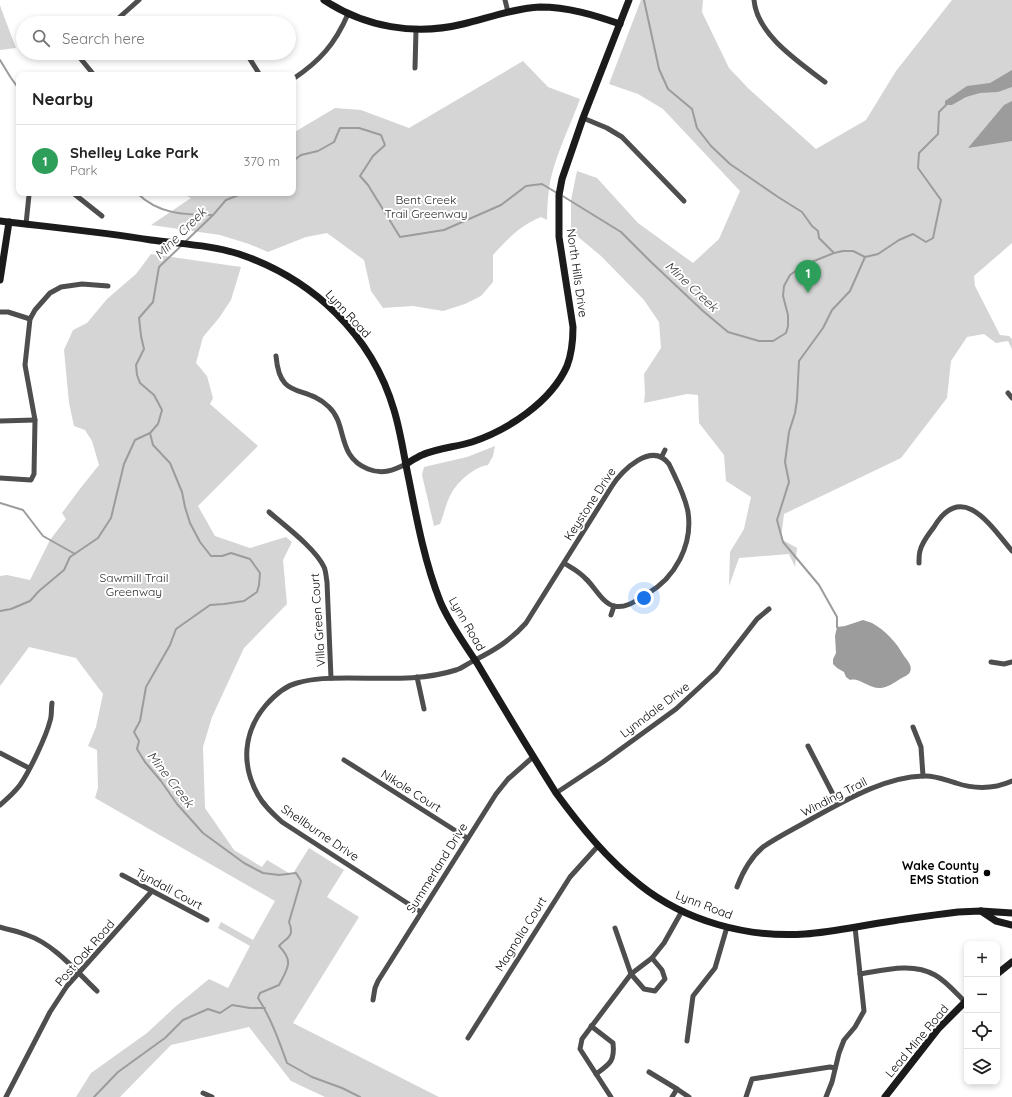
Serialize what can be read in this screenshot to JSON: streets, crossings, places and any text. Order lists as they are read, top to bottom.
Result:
{
  "streets": {
    "main road": ["North Hills Drive", "Lynn Road", "Lead Mine Road"],
    "street": [
      "Keystone Drive",
      "Villa Green Court",
      "Lynndale Drive",
      "Nikole Court",
      "Winding Trail",
      "Shellburne Drive",
      "Summerland Drive",
      "Tyndall Court",
      "Magnolia Court",
      "Post Oak Road"
    ]
  },
  "crossings": [
    ["North Hills Drive", "Lynn Road"],
    ["Lynn Road", "Keystone Drive"],
    ["Lynn Road", "Lynndale Drive"],
    ["Lynn Road", "Shellburne Drive"],
    ["Lynn Road", "Summerland Drive"],
    ["Lynn Road", "Magnolia Court"],
    ["Keystone Drive", "Shellburne Drive"],
    ["Villa Green Court", "Shellburne Drive"],
    ["Nikole Court", "Summerland Drive"],
    ["Shellburne Drive", "Summerland Drive"],
    ["Tyndall Court", "Post Oak Road"]
  ],
  "water": ["Mine Creek"],
  "parks": ["Bent Creek Trail Greenway", "Sawmill Trail Greenway"],
  "places": ["Wake County EMS Station"],
  "page": {
    "search": "Search here",
    "heading": "Nearby",
    "list": [
      {
        "mark": "1",
        "name": "Shelley Lake Park",
        "note": "Park",
        "value": "370 m"
      }
    ],
    "pins": "1",
    "map_buttons": ["+", "−"]
  }
}
